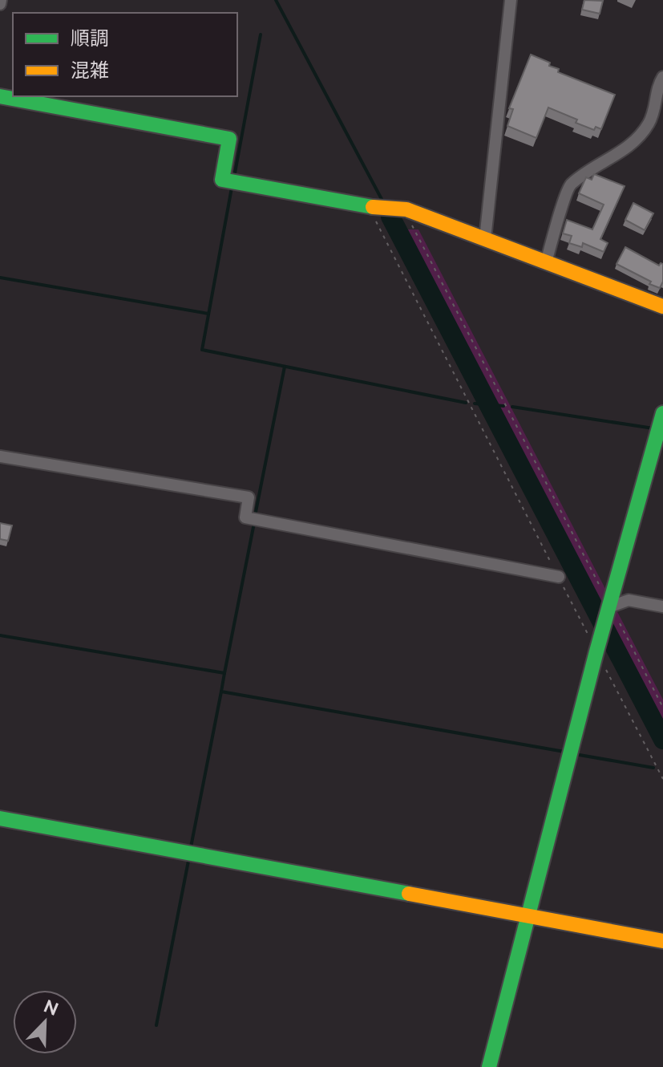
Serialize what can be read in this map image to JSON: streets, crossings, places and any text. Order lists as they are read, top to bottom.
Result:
{
  "legend": ["順調", "混雑"],
  "north": "top right"
}
